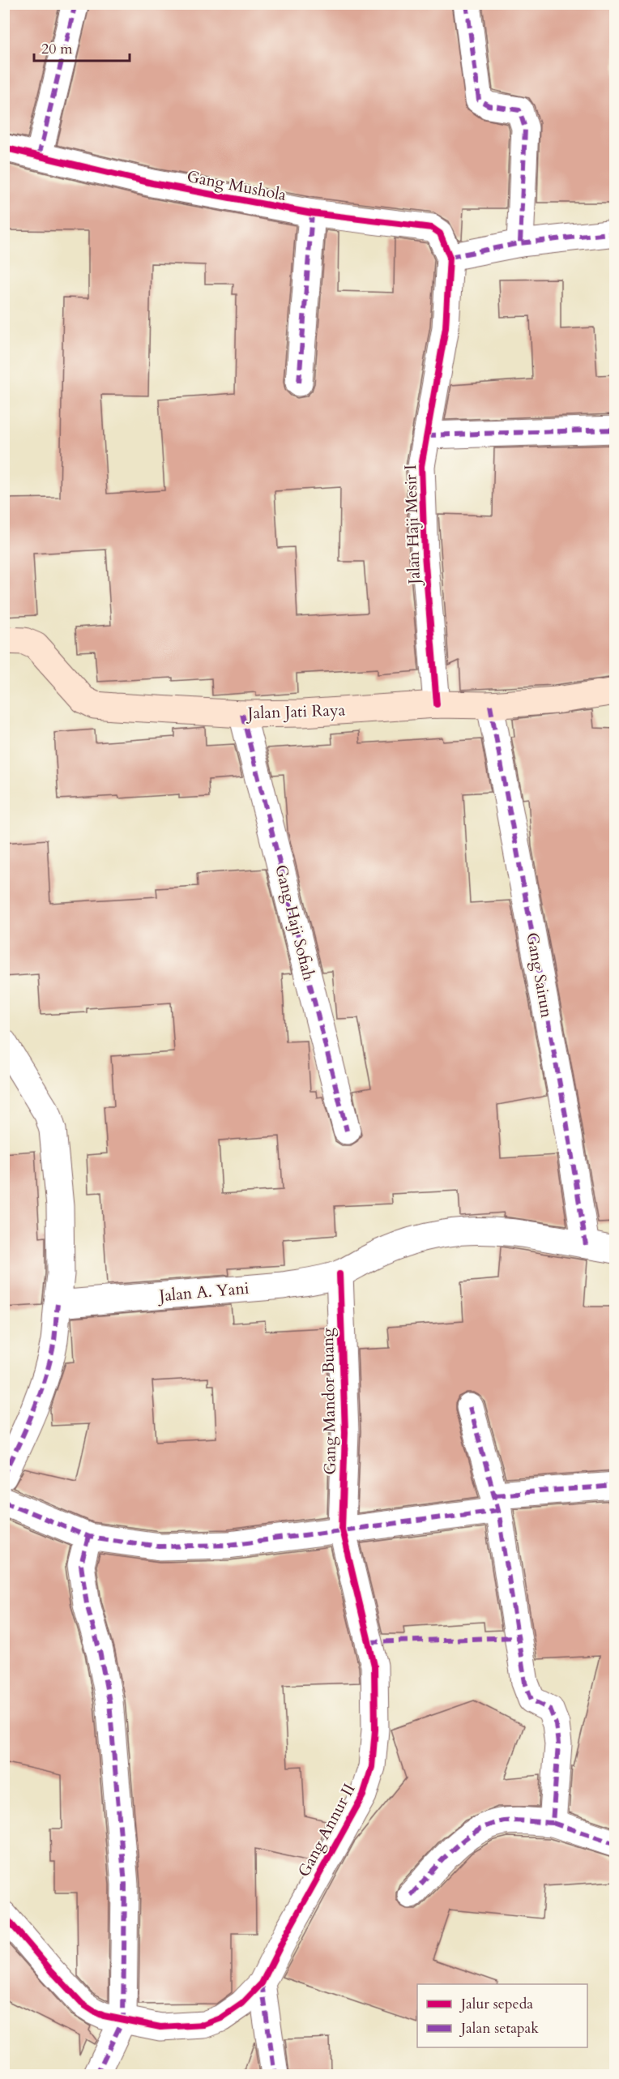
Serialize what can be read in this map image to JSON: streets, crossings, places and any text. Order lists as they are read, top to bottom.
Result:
{
  "streets": {
    "street": [
      "Gang Mushola",
      "Jalan Haji Mesir I",
      "Jalan Jati Raya",
      "Gang Haji Sofiah",
      "Gang Sairun",
      "Jalan A. Yani",
      "Gang Mandor Buang",
      "Gang Annur II"
    ]
  },
  "crossings": [
    ["Gang Mushola", "Jalan Haji Mesir I"],
    ["Jalan Haji Mesir I", "Jalan Jati Raya"],
    ["Jalan Jati Raya", "Gang Haji Sofiah"],
    ["Jalan Jati Raya", "Gang Sairun"],
    ["Gang Sairun", "Jalan A. Yani"],
    ["Jalan A. Yani", "Gang Mandor Buang"],
    ["Gang Mandor Buang", "Gang Annur II"]
  ],
  "legend": ["Jalur sepeda", "Jalan setapak"],
  "scale_bar": "20 m"
}
